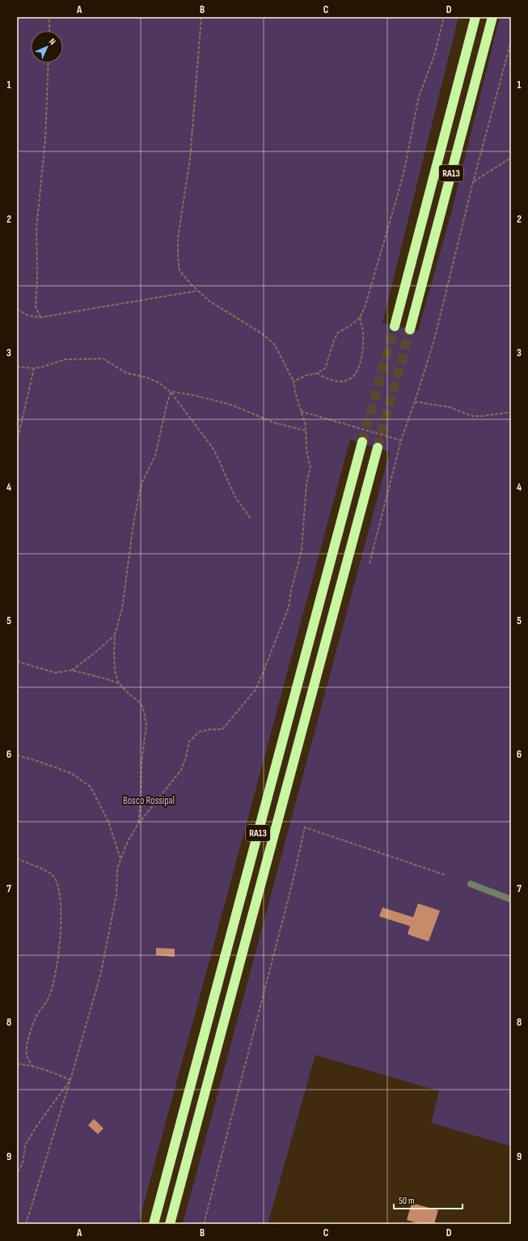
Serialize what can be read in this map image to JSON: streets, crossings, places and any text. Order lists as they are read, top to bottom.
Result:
{
  "streets": {
    "highway": ["RA13"]
  },
  "parks": ["Bosco Rossipal"],
  "scale_bar": "50 m",
  "north": "top right",
  "grid": {
    "columns": [
      "A",
      "B",
      "C",
      "D"
    ],
    "rows": [
      "1",
      "2",
      "3",
      "4",
      "5",
      "6",
      "7",
      "8",
      "9"
    ]
  }
}
